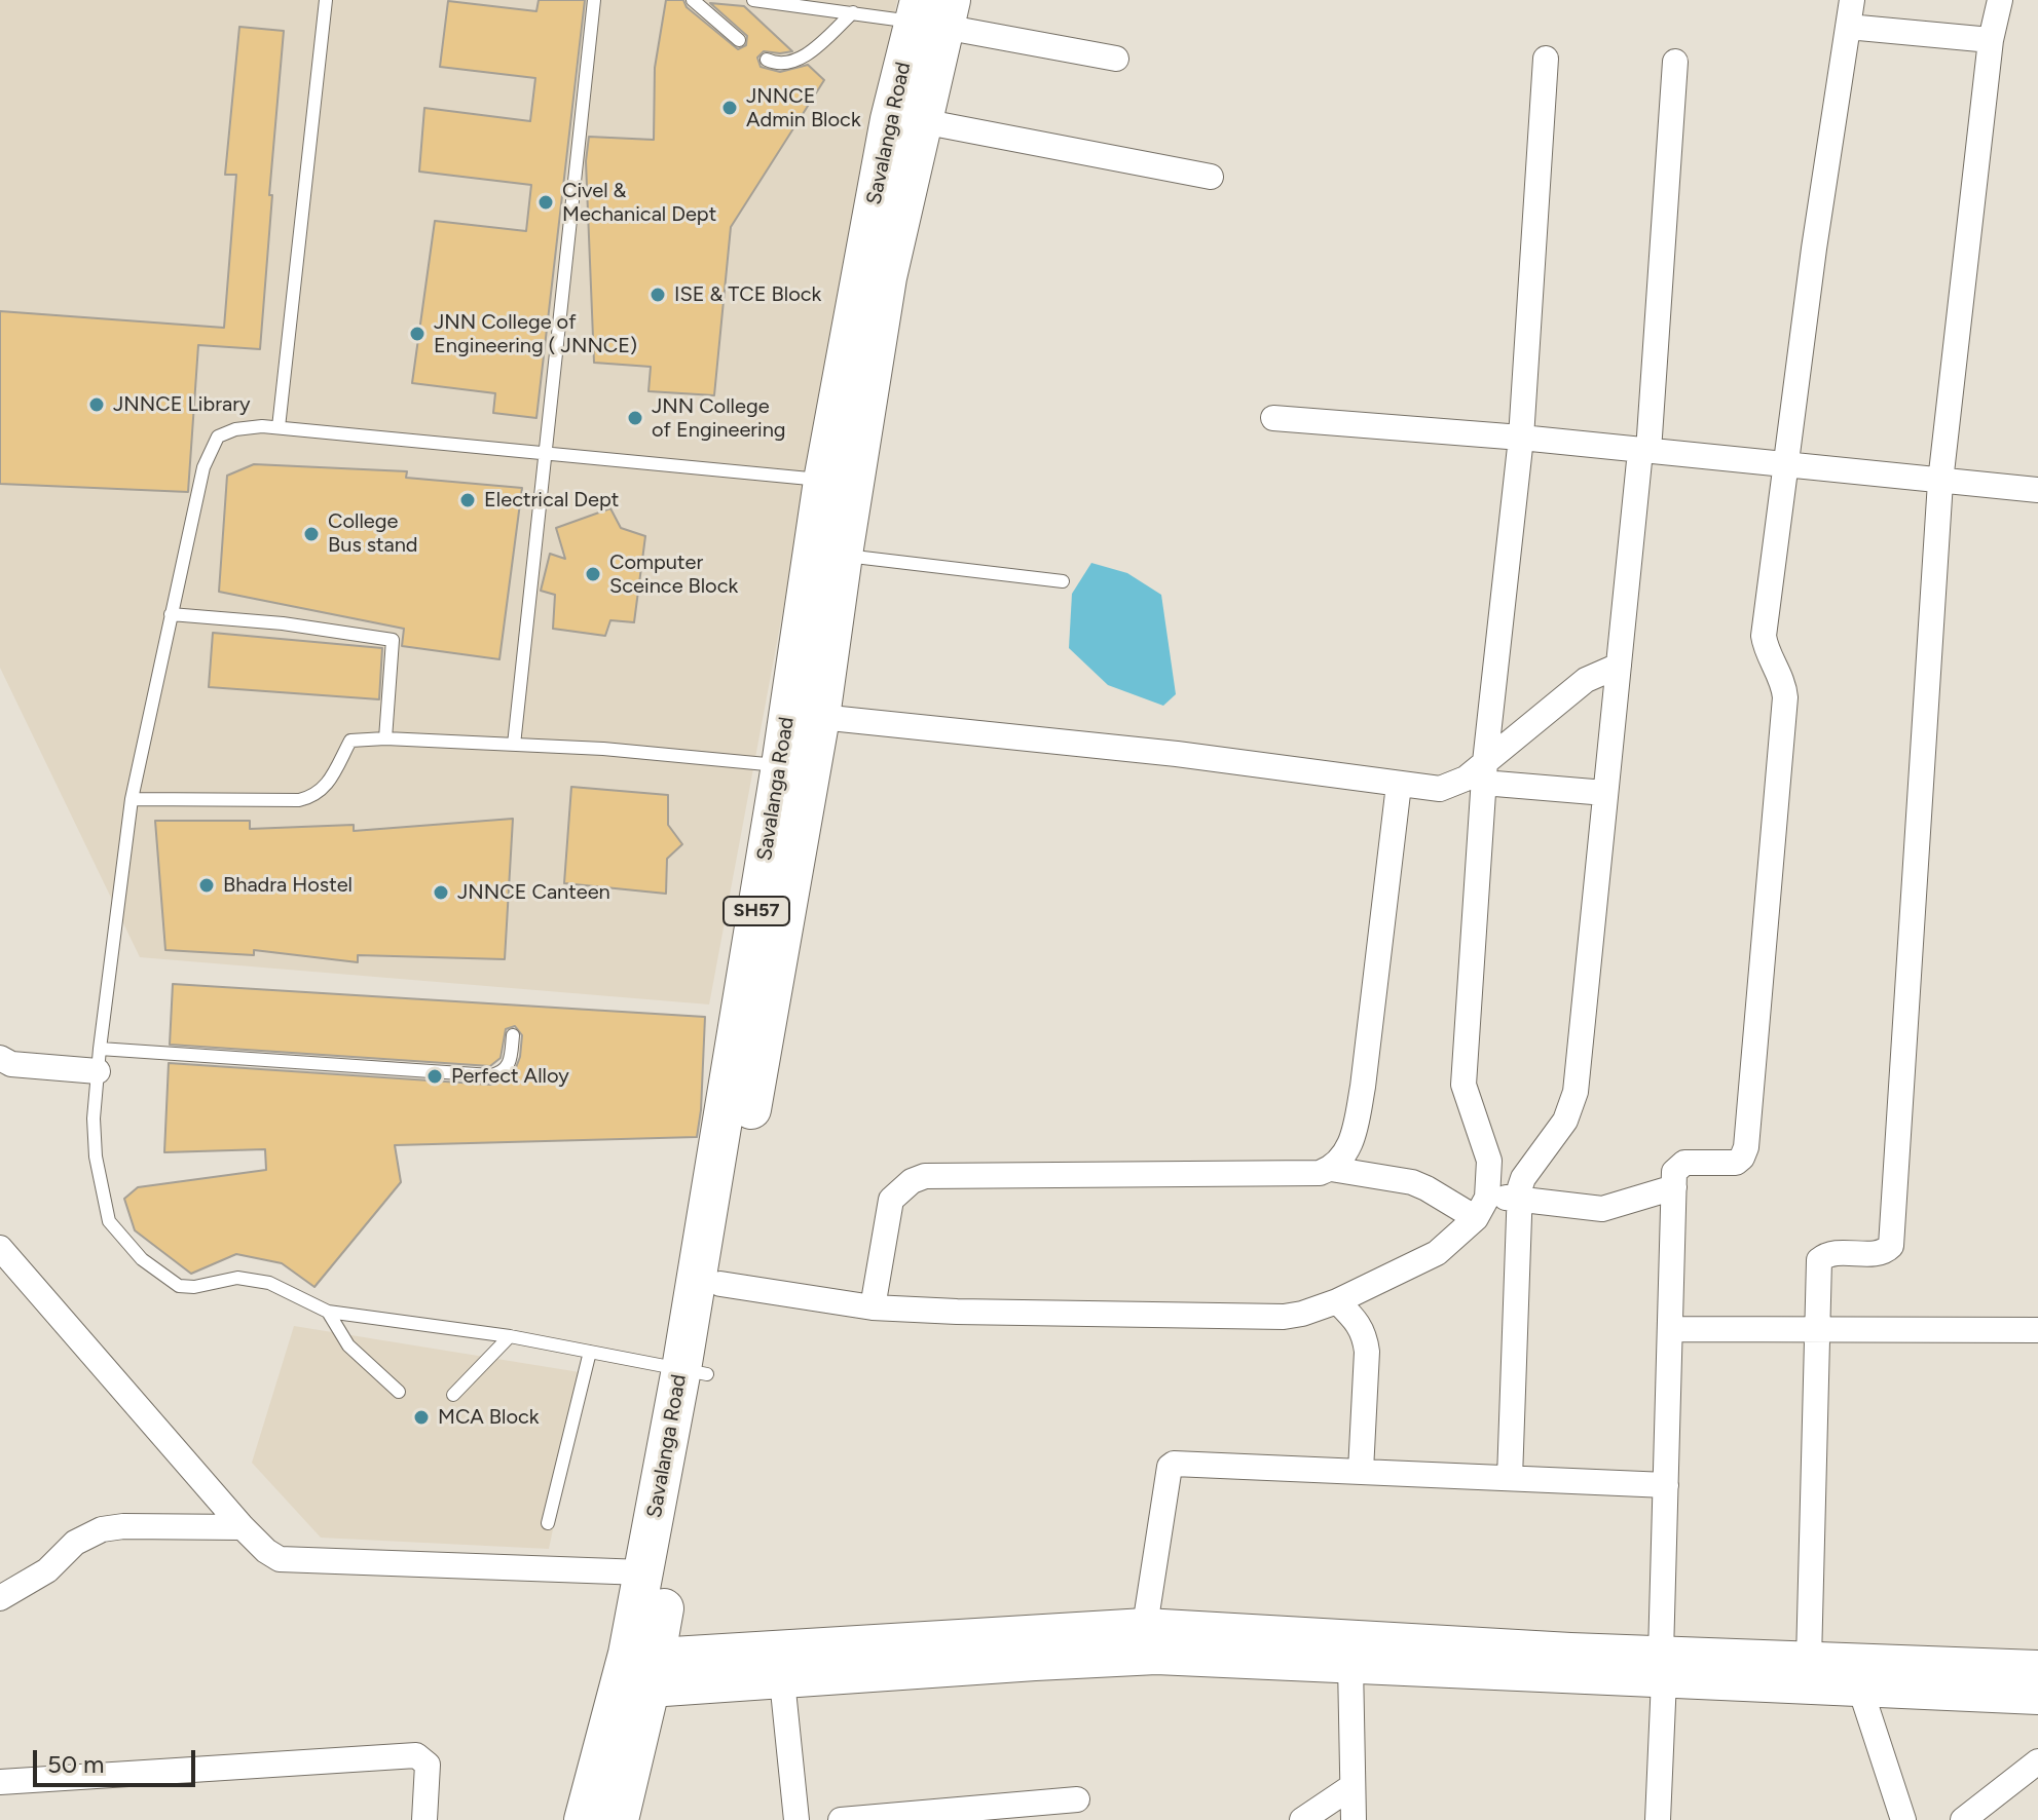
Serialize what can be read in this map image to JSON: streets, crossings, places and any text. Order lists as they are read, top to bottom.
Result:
{
  "streets": {
    "main road": ["Savalanga Road", "SH57"]
  },
  "places": [
    "JNNCE Admin Block",
    "Civel & Mechanical Dept",
    "ISE & TCE Block",
    "JNN College of Engineering ( JNNCE)",
    "JNNCE Library",
    "JNN College of Engineering",
    "Electrical Dept",
    "College Bus stand",
    "Computer Sceince Block",
    "Bhadra Hostel",
    "JNNCE Canteen",
    "Perfect Alloy",
    "MCA Block"
  ],
  "scale_bar": "50 m"
}
